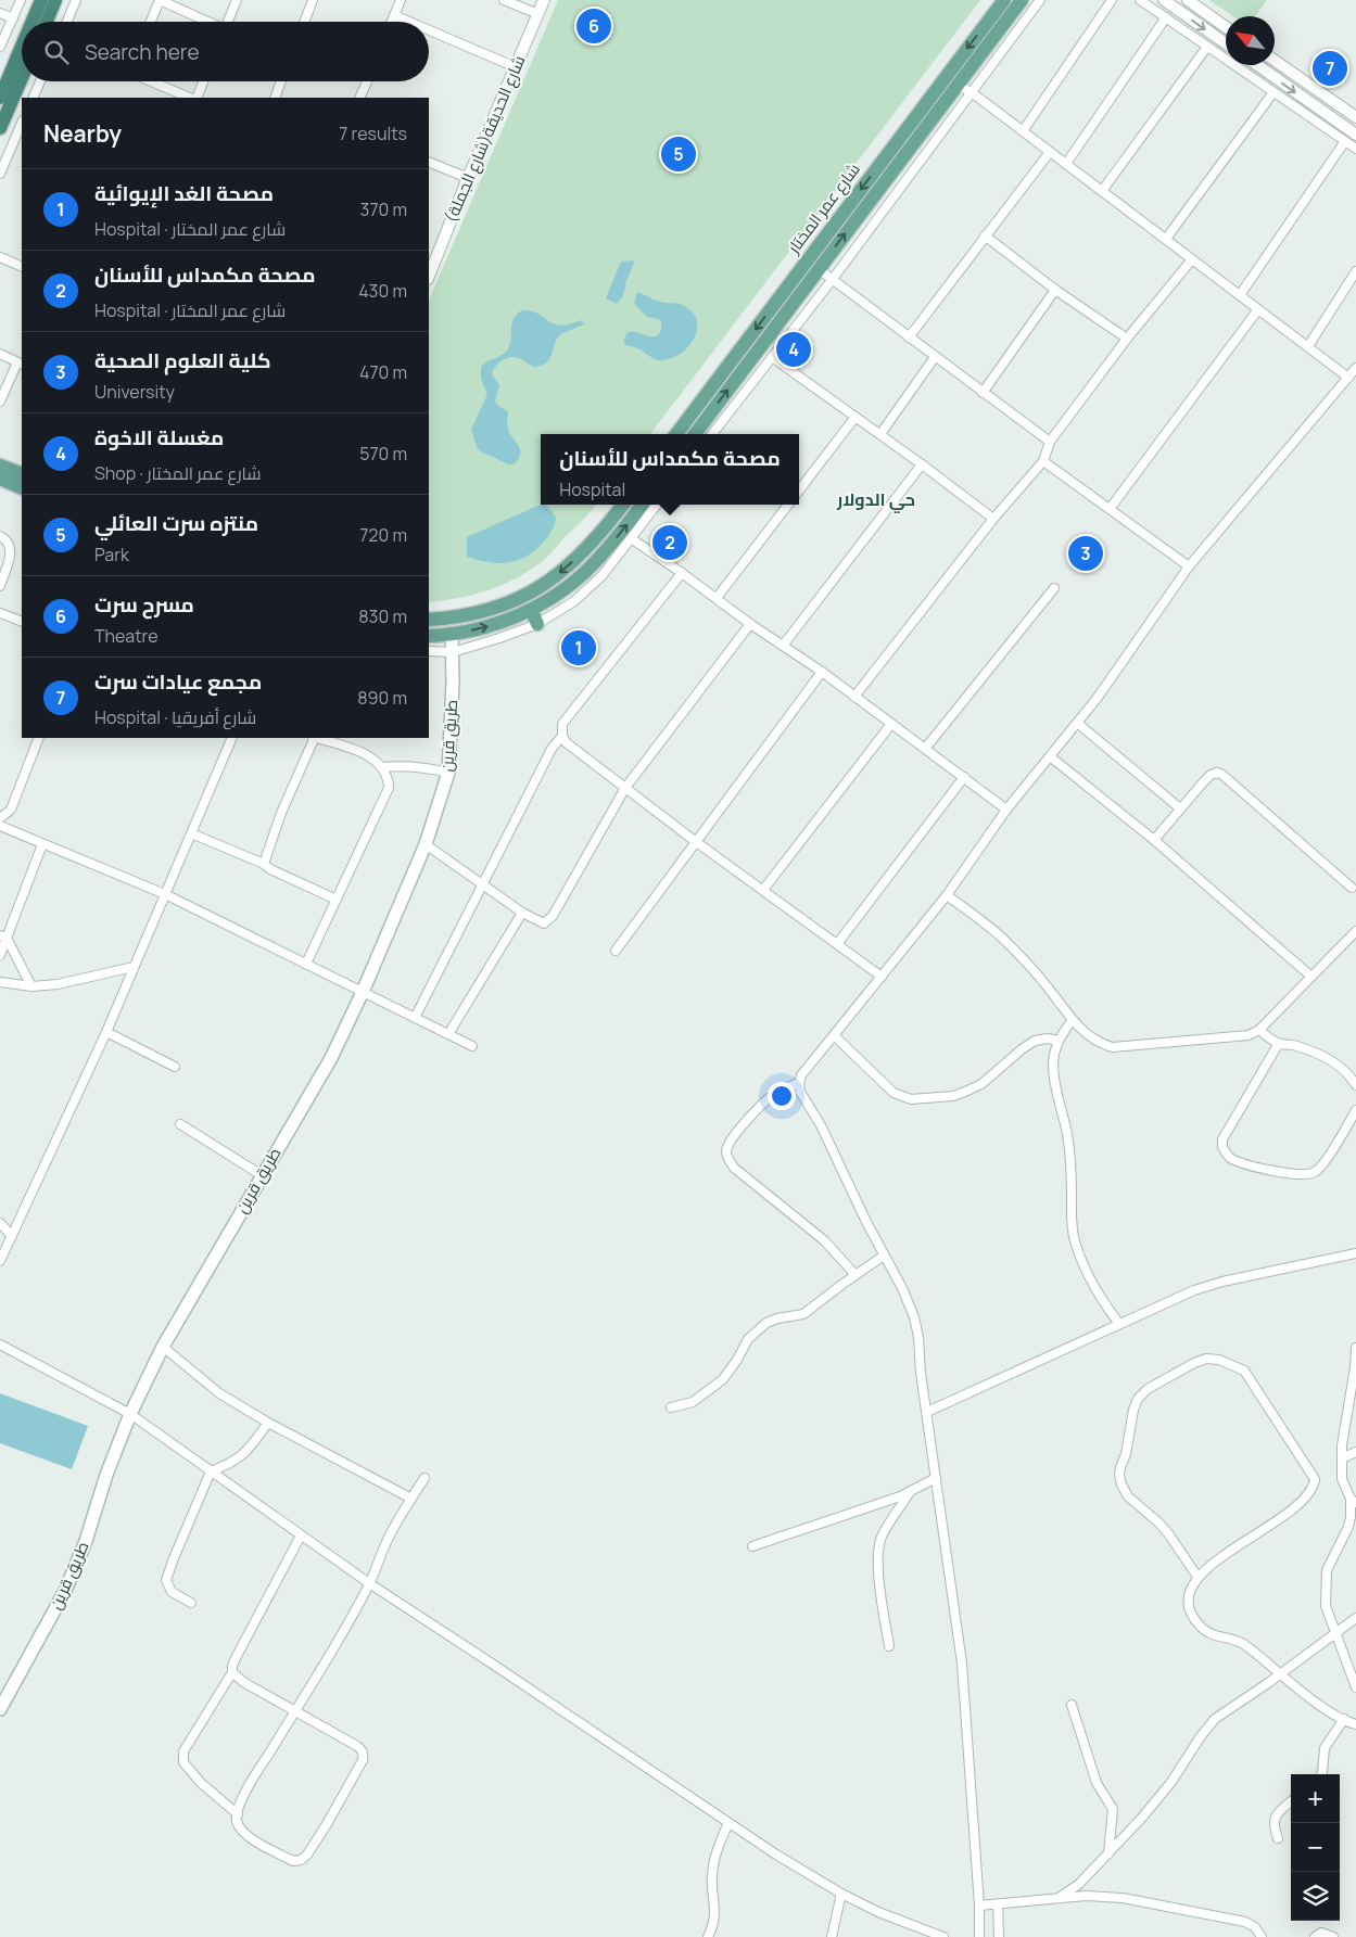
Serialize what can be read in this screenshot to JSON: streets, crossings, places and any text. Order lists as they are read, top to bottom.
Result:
{
  "streets": {
    "main road": ["شارع عمر المختار", "طريق قرين"],
    "street": ["شارع الحديقة(شارع الجملة)"]
  },
  "districts": ["حي الدولار"],
  "north": "top left",
  "page": {
    "pins": [
      "6",
      "7",
      "5",
      "4",
      "2",
      "3",
      "1"
    ],
    "search": "Search here",
    "heading": ["Nearby", "7 results"],
    "list": [
      {
        "mark": "1",
        "name": "مصحة الغد الإيوائية",
        "note": "Hospital · شارع عمر المختار",
        "value": "370 m"
      },
      {
        "mark": "2",
        "name": "مصحة مكمداس للأسنان",
        "note": "Hospital · شارع عمر المختار",
        "value": "430 m"
      },
      {
        "mark": "3",
        "name": "كلية العلوم الصحية",
        "note": "University",
        "value": "470 m"
      },
      {
        "mark": "4",
        "name": "مغسلة الاخوة",
        "note": "Shop · شارع عمر المختار",
        "value": "570 m"
      },
      {
        "mark": "5",
        "name": "منتزه سرت العائلي",
        "note": "Park",
        "value": "720 m"
      },
      {
        "mark": "6",
        "name": "مسرح سرت",
        "note": "Theatre",
        "value": "830 m"
      },
      {
        "mark": "7",
        "name": "مجمع عيادات سرت",
        "note": "Hospital · شارع أفريقيا",
        "value": "890 m"
      }
    ],
    "popup": ["مصحة مكمداس للأسنان", "Hospital"],
    "map_buttons": ["+", "−"]
  }
}
